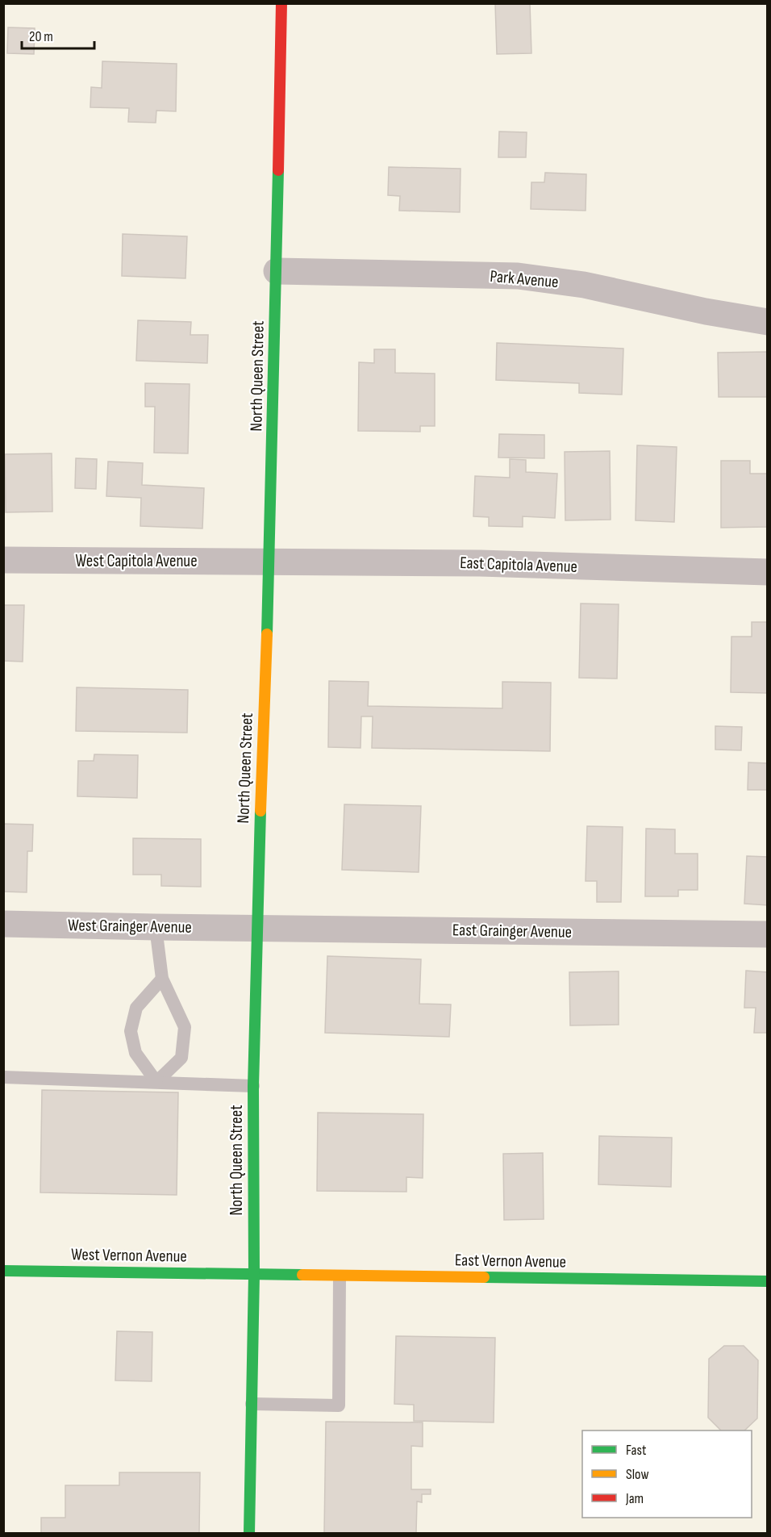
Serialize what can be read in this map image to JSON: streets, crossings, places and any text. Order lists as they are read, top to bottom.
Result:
{
  "streets": {
    "main road": ["North Queen Street", "West Vernon Avenue", "East Vernon Avenue"],
    "street": [
      "Park Avenue",
      "West Capitola Avenue",
      "East Capitola Avenue",
      "West Grainger Avenue",
      "East Grainger Avenue"
    ]
  },
  "crossings": [
    ["Park Avenue", "North Queen Street"],
    ["North Queen Street", "West Capitola Avenue"],
    ["North Queen Street", "East Capitola Avenue"],
    ["North Queen Street", "West Grainger Avenue"],
    ["North Queen Street", "East Grainger Avenue"],
    ["North Queen Street", "West Vernon Avenue"],
    ["North Queen Street", "East Vernon Avenue"],
    ["West Capitola Avenue", "East Capitola Avenue"],
    ["West Grainger Avenue", "East Grainger Avenue"],
    ["West Vernon Avenue", "East Vernon Avenue"]
  ],
  "legend": ["Fast", "Slow", "Jam"],
  "scale_bar": "20 m"
}
